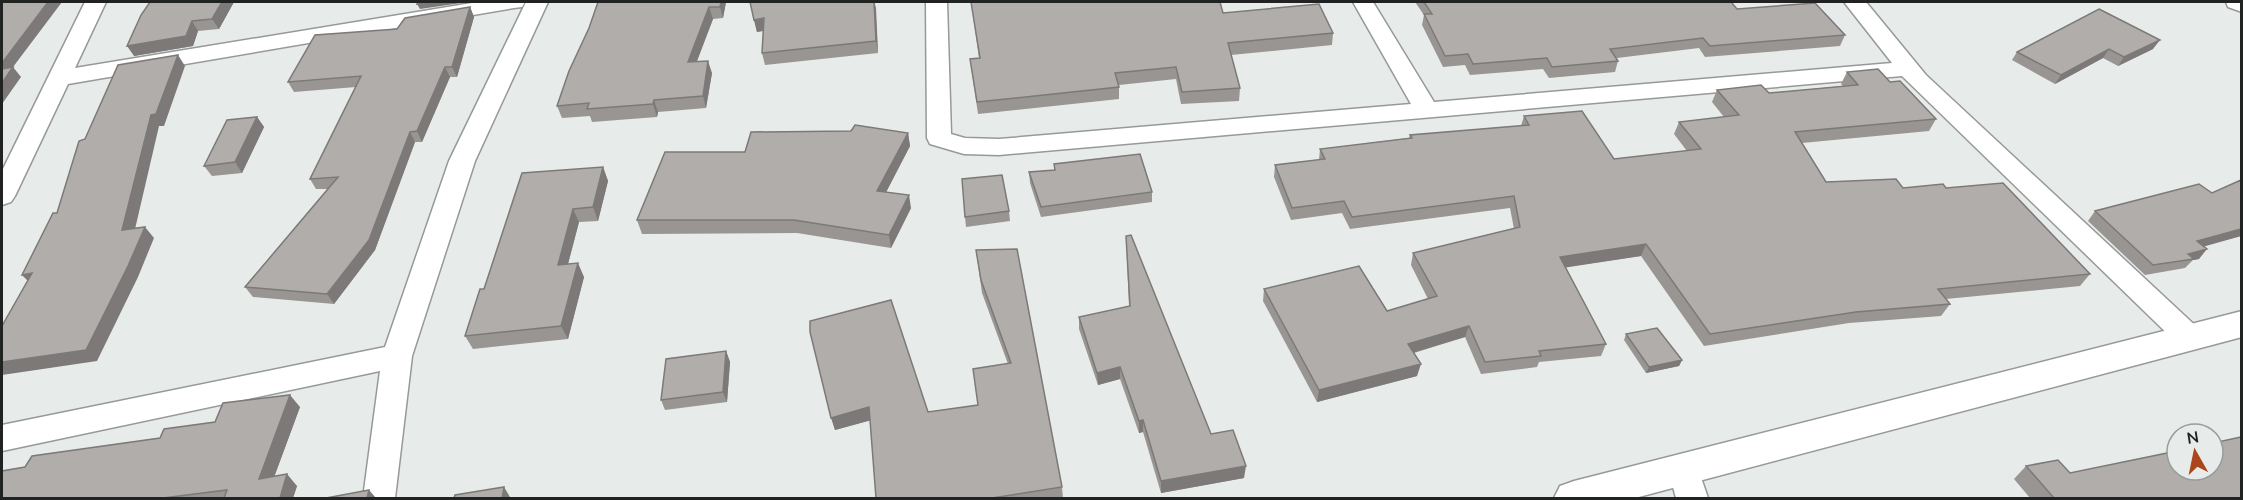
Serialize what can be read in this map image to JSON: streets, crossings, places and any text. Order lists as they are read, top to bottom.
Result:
{
  "north": "top"
}
